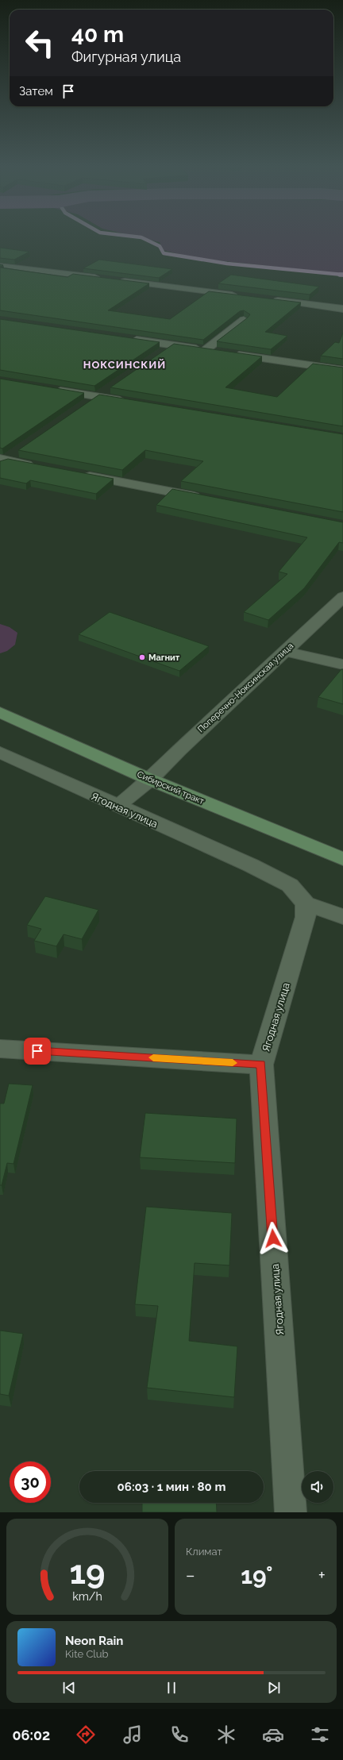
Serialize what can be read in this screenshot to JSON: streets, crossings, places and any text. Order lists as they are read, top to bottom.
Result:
{
  "streets": {
    "main road": ["Сибирский тракт"],
    "street": ["Поперечно-Ноксинская улица", "Ягодная улица"]
  },
  "crossings": [
    ["Поперечно-Ноксинская улица", "Сибирский тракт"],
    ["Поперечно-Ноксинская улица", "Ягодная улица"]
  ],
  "districts": ["НОКСИНСКИЙ"],
  "places": ["Магнит"],
  "page": {
    "turn": ["40 m", "Фигурная улица"],
    "then": "Затем",
    "limit": "30",
    "trip": "06:03 · 1 мин · 80 m",
    "tile": "Климат",
    "heat": ["−", "19°", "+"],
    "song": ["Neon Rain", "Kite Club"],
    "tabs": "06:02",
    "gauge": ["19", "km/h"]
  }
}
